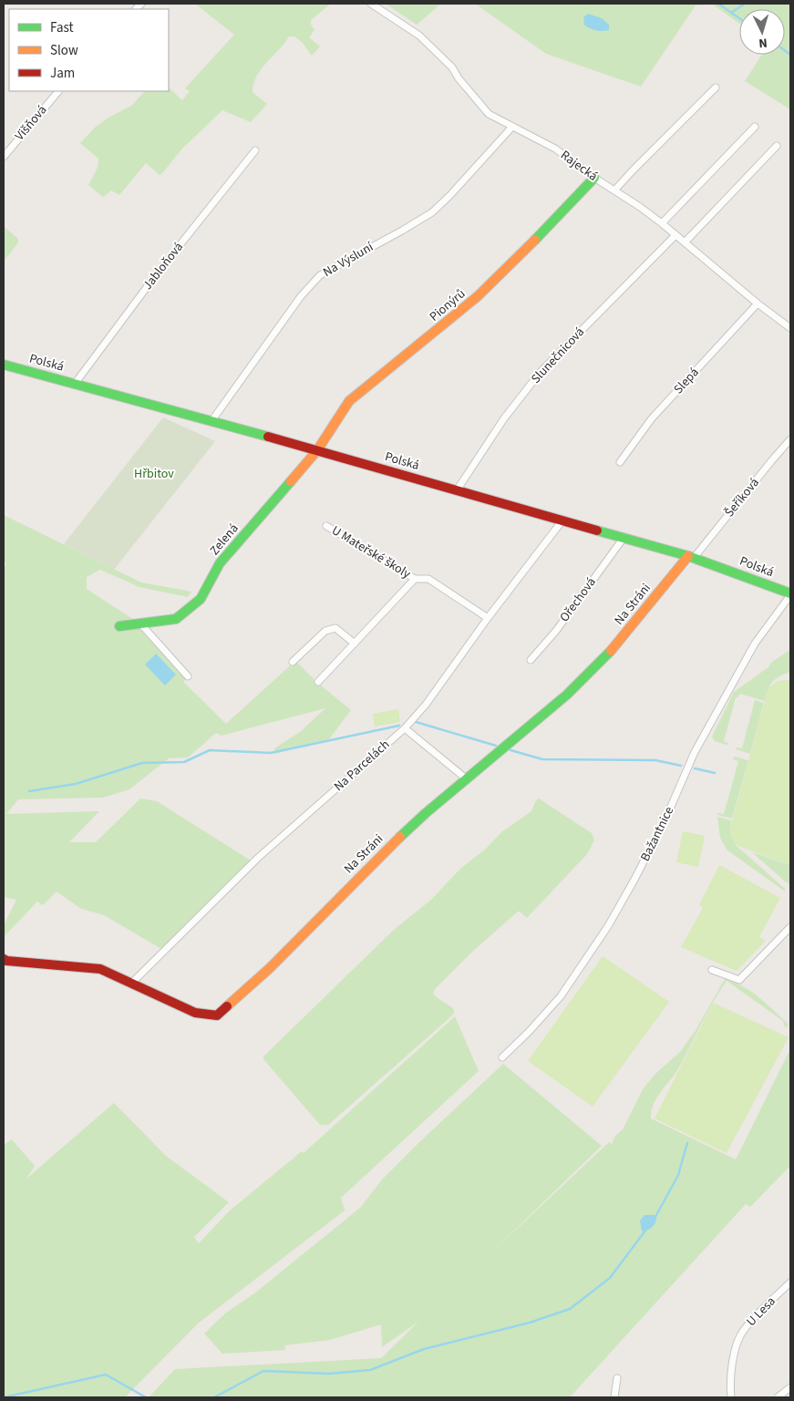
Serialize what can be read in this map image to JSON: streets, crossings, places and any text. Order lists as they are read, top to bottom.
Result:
{
  "streets": {
    "street": [
      "Višňová",
      "Rajecká",
      "Na Výsluní",
      "Jabloňová",
      "Pionýrů",
      "Slunečnicová",
      "Polská",
      "Slepá",
      "Šeříková",
      "Zelená",
      "U Mateřské školy",
      "Ořechová",
      "Na Stráni",
      "Na Parcelách",
      "Bažantnice",
      "U Lesa"
    ]
  },
  "crossings": [
    ["Rajecká", "Na Výsluní"],
    ["Rajecká", "Pionýrů"],
    ["Rajecká", "Slunečnicová"],
    ["Rajecká", "Slepá"],
    ["Na Výsluní", "Polská"],
    ["Jabloňová", "Polská"],
    ["Pionýrů", "Polská"],
    ["Pionýrů", "Zelená"],
    ["Slunečnicová", "Polská"],
    ["Polská", "Šeříková"],
    ["Polská", "Zelená"],
    ["Polská", "Ořechová"],
    ["Polská", "Na Stráni"],
    ["Polská", "Na Parcelách"],
    ["Polská", "Bažantnice"],
    ["Šeříková", "Na Stráni"],
    ["U Mateřské školy", "Na Parcelách"],
    ["Na Stráni", "Na Parcelách"]
  ],
  "parks": ["Hřbitov"],
  "legend": ["Fast", "Slow", "Jam"],
  "north": "bottom"
}
